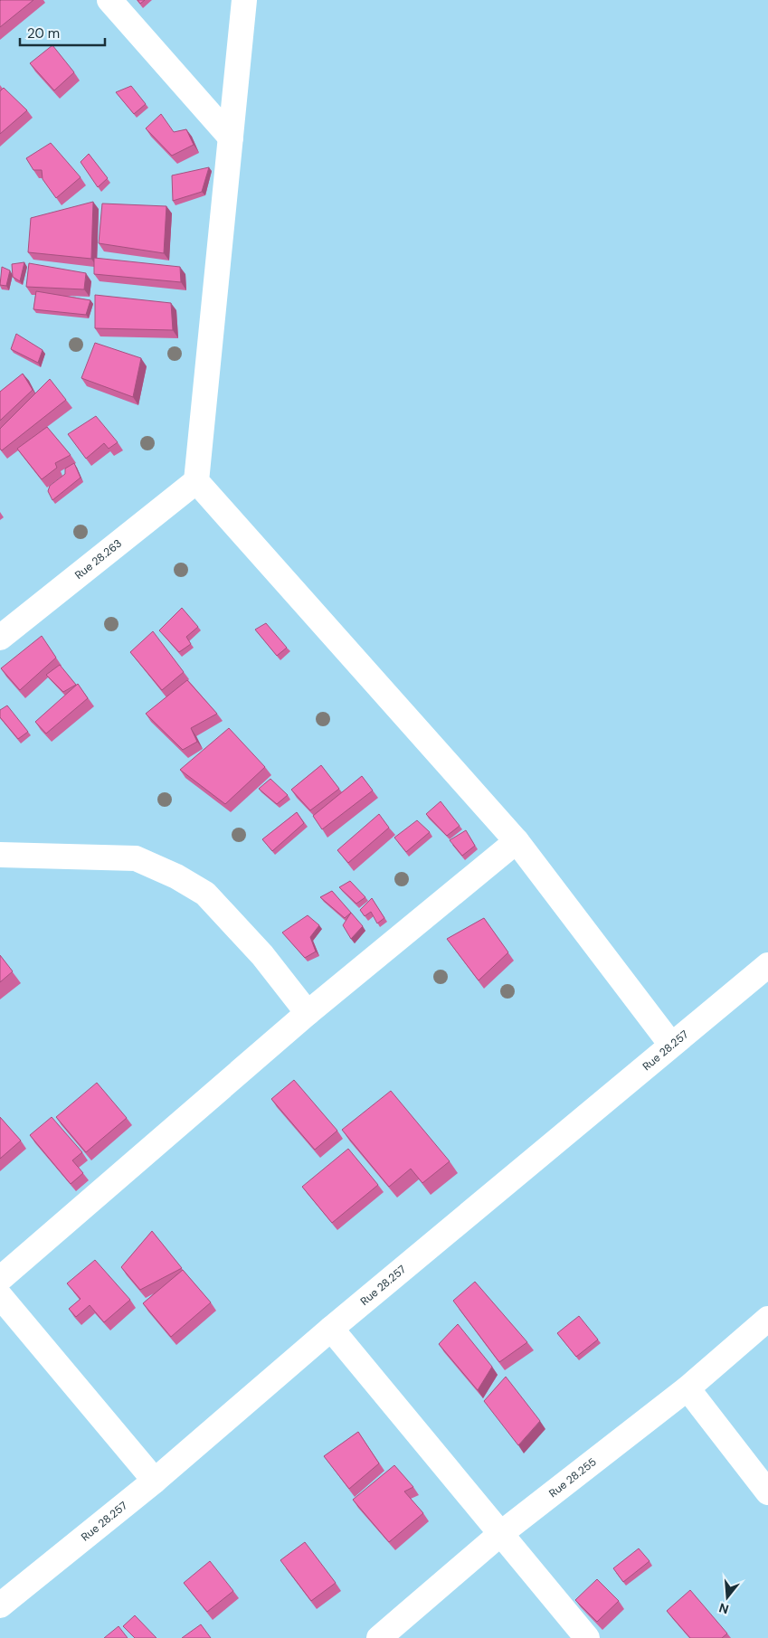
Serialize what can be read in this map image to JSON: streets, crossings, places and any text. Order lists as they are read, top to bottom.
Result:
{
  "streets": {
    "street": ["Rue 28.263", "Rue 28.257", "Rue 28.255"]
  },
  "scale_bar": "20 m",
  "north": "bottom"
}
